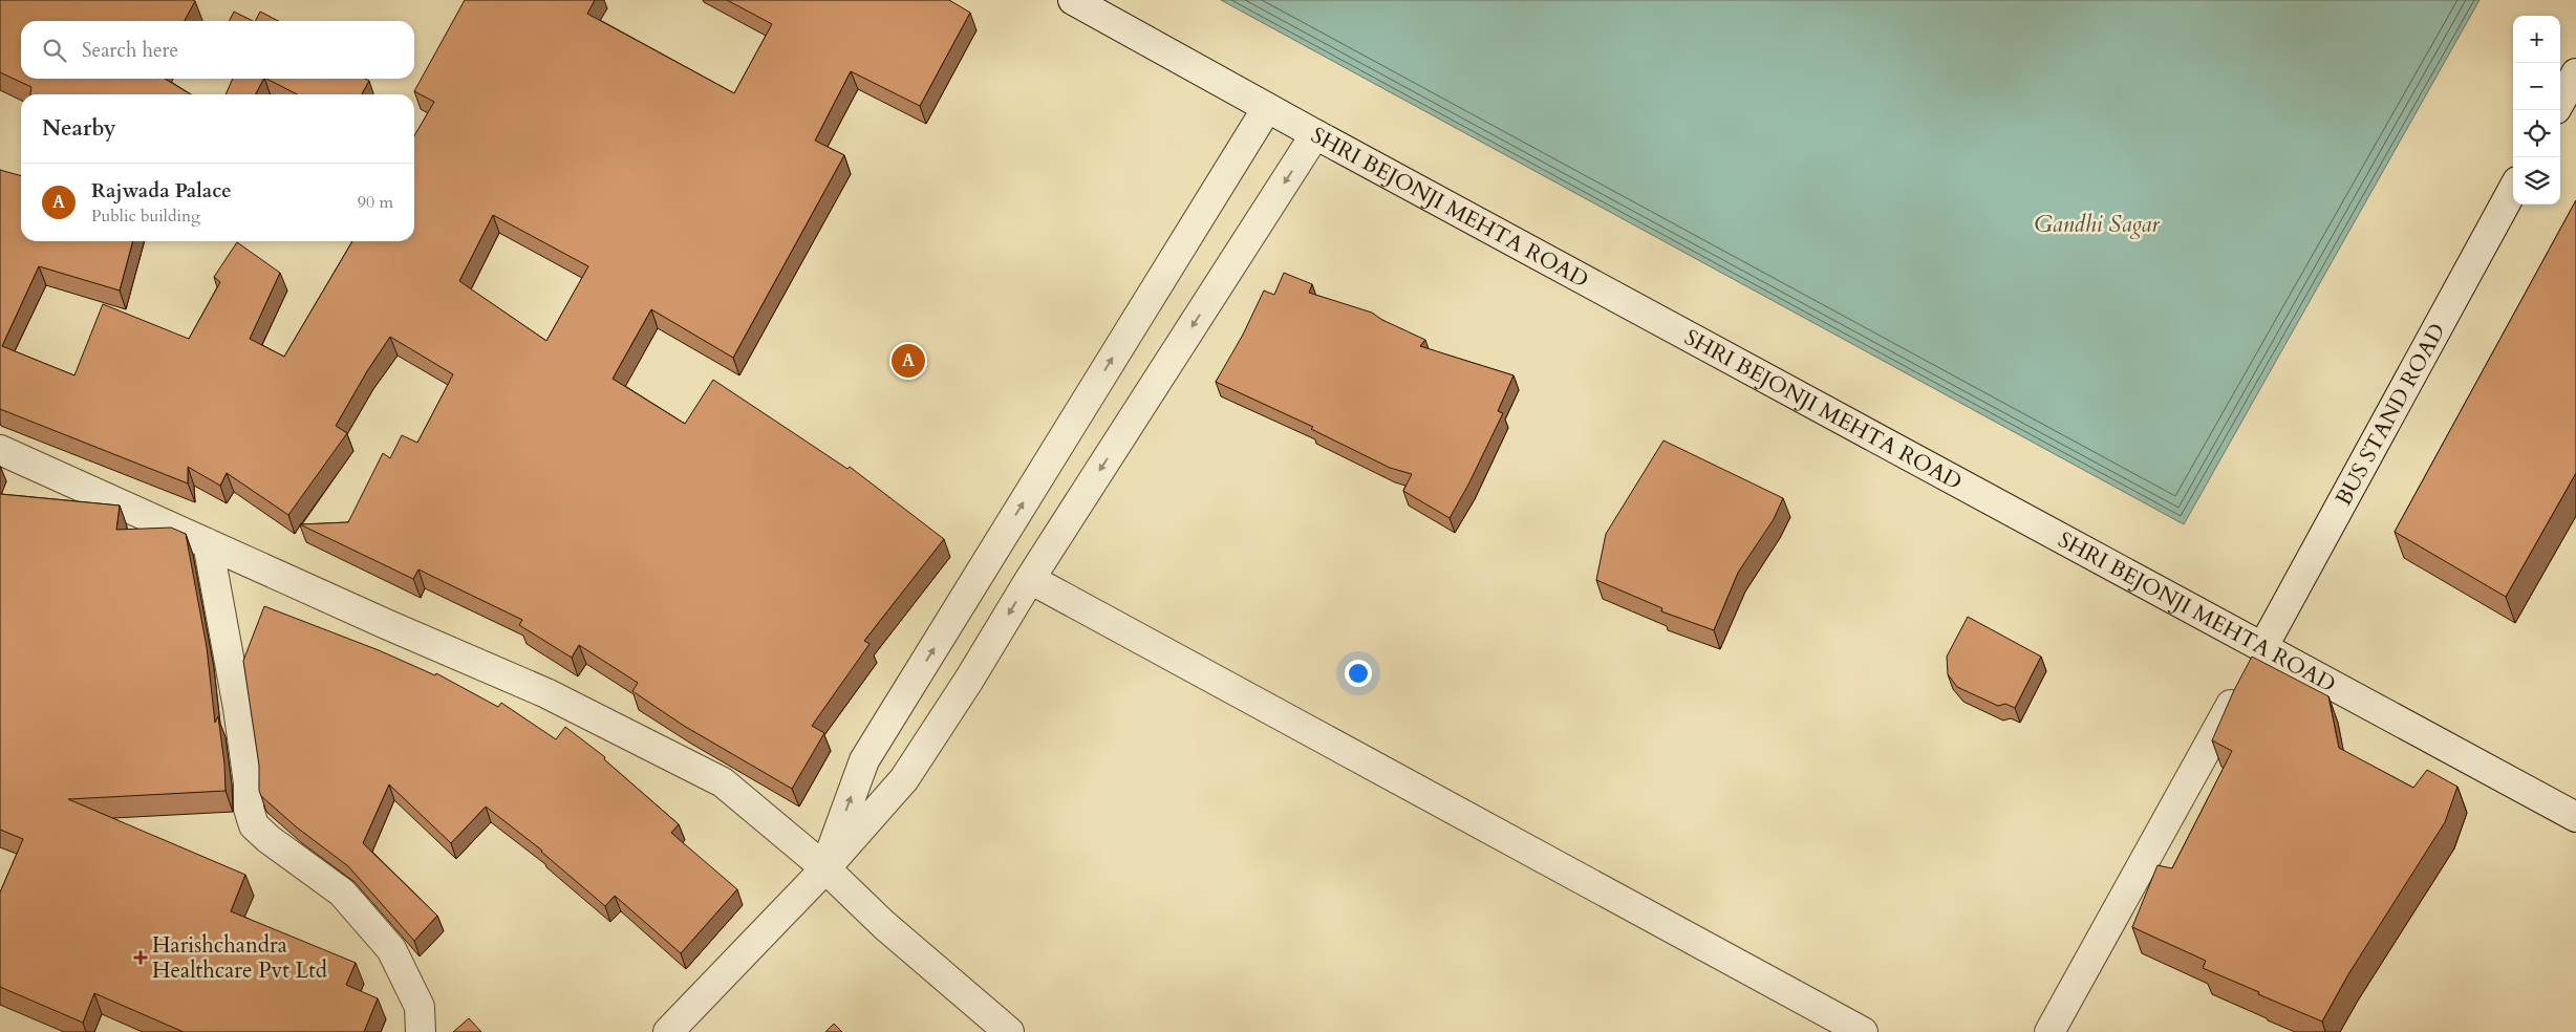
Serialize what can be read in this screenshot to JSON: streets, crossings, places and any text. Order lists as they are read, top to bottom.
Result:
{
  "streets": {
    "street": ["SHRI BEJONJI MEHTA ROAD", "BUS STAND ROAD"]
  },
  "crossings": [
    ["SHRI BEJONJI MEHTA ROAD", "BUS STAND ROAD"]
  ],
  "water": ["Gandhi Sagar"],
  "places": {
    "health": ["Harishchandra Healthcare Pvt Ltd"]
  },
  "page": {
    "map_buttons": ["+", "−"],
    "search": "Search here",
    "heading": "Nearby",
    "list": [
      {
        "mark": "A",
        "name": "Rajwada Palace",
        "note": "Public building",
        "value": "90 m"
      }
    ],
    "pins": "A"
  }
}
